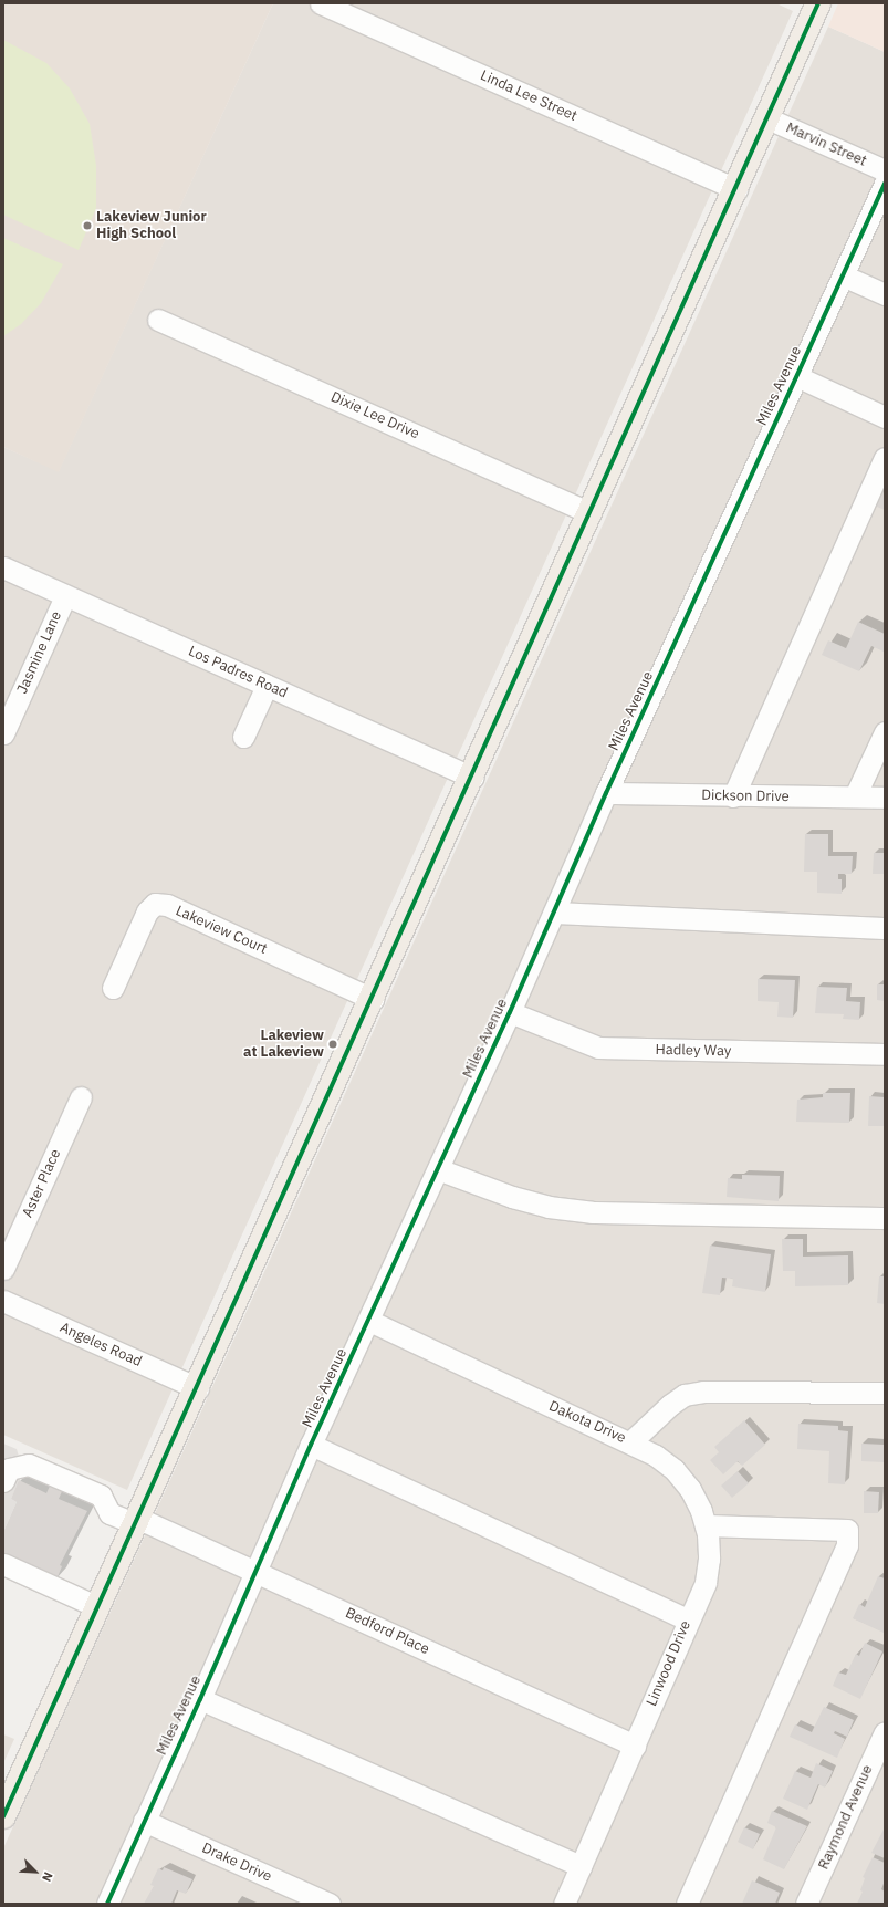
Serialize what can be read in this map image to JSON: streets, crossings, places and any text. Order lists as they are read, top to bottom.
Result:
{
  "streets": {
    "street": [
      "Linda Lee Street",
      "Marvin Street",
      "Miles Avenue",
      "Dixie Lee Drive",
      "Jasmine Lane",
      "Los Padres Road",
      "Dickson Drive",
      "Lakeview Court",
      "Hadley Way",
      "Aster Place",
      "Angeles Road",
      "Dakota Drive",
      "Bedford Place",
      "Linwood Drive",
      "Raymond Avenue",
      "Drake Drive"
    ]
  },
  "crossings": [
    ["Miles Avenue", "Dickson Drive"],
    ["Miles Avenue", "Hadley Way"],
    ["Miles Avenue", "Dakota Drive"],
    ["Miles Avenue", "Bedford Place"],
    ["Miles Avenue", "Drake Drive"],
    ["Jasmine Lane", "Los Padres Road"],
    ["Dakota Drive", "Linwood Drive"],
    ["Bedford Place", "Linwood Drive"]
  ],
  "places": ["Lakeview Junior High School", "Lakeview at Lakeview"],
  "north": "bottom right"
}
